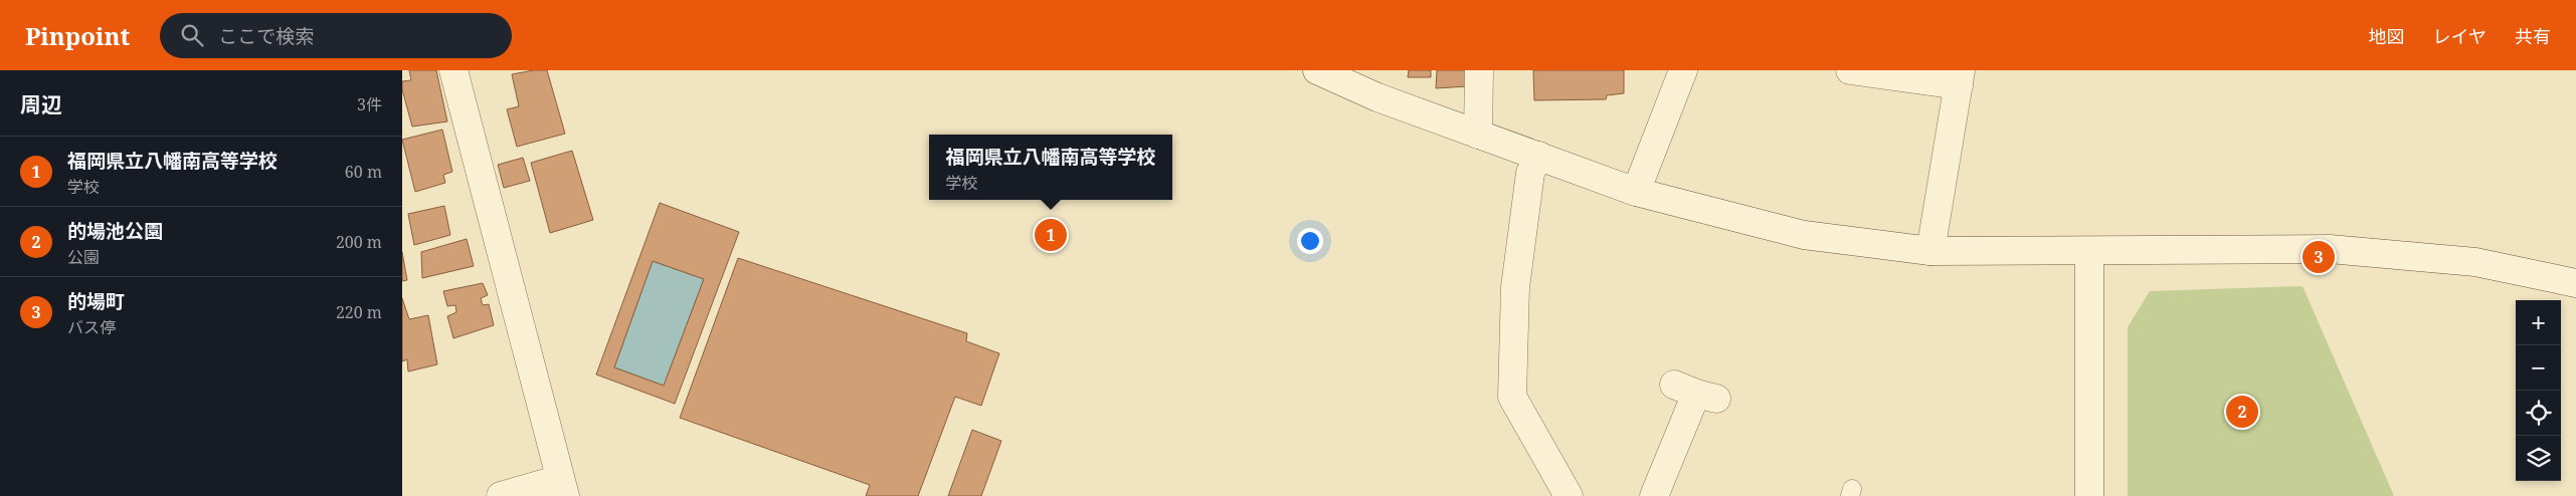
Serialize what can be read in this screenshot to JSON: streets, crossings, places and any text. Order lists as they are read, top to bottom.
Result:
{
  "page": {
    "header": "Pinpoint",
    "search": "ここで検索",
    "nav": ["地図", "レイヤ", "共有"],
    "heading": ["周辺", "3件"],
    "popup": ["福岡県立八幡南高等学校", "学校"],
    "list": [
      {
        "mark": "1",
        "name": "福岡県立八幡南高等学校",
        "note": "学校",
        "value": "60 m"
      },
      {
        "mark": "2",
        "name": "的場池公園",
        "note": "公園",
        "value": "200 m"
      },
      {
        "mark": "3",
        "name": "的場町",
        "note": "バス停",
        "value": "220 m"
      }
    ],
    "pins": ["1", "3", "2"],
    "map_buttons": ["+", "−"]
  }
}
